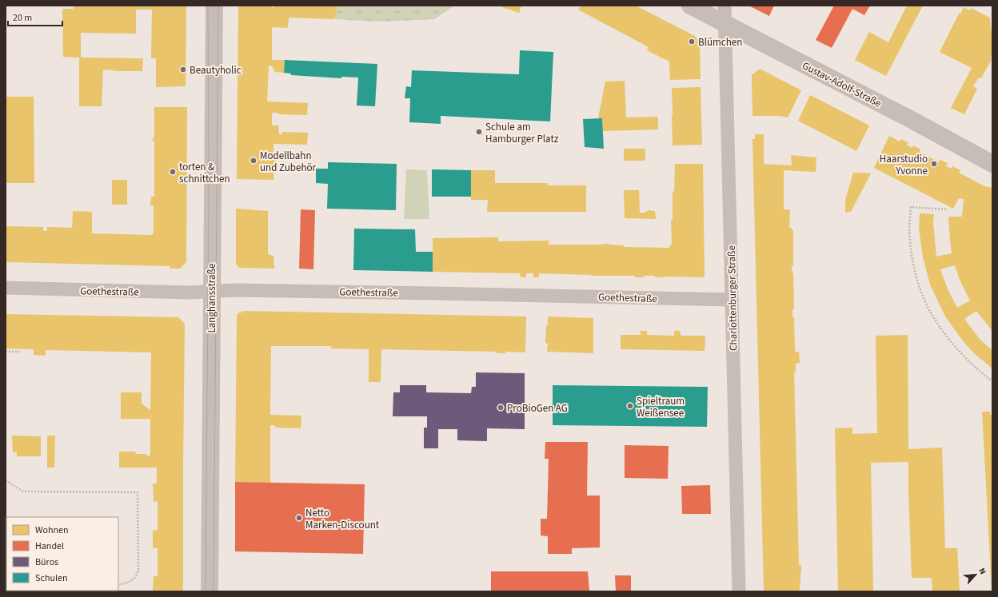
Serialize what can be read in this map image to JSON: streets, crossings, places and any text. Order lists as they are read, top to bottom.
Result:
{
  "streets": {
    "street": [
      "Gustav-Adolf-Straße",
      "Goethestraße",
      "Langhansstraße",
      "Charlottenburger Straße"
    ]
  },
  "crossings": [
    ["Gustav-Adolf-Straße", "Charlottenburger Straße"],
    ["Goethestraße", "Langhansstraße"],
    ["Goethestraße", "Charlottenburger Straße"]
  ],
  "places": [
    "Blümchen",
    "Beautyholic",
    "Schule am Hamburger Platz",
    "Modellbahn und Zubehör",
    "Haarstudio Yvonne",
    "torten & schnittchen",
    "Spieltraum Weißensee",
    "ProBioGen AG",
    "Netto Marken-Discount"
  ],
  "legend": [
    "Wohnen",
    "Handel",
    "Büros",
    "Schulen"
  ],
  "scale_bar": "20 m",
  "north": "top right"
}
